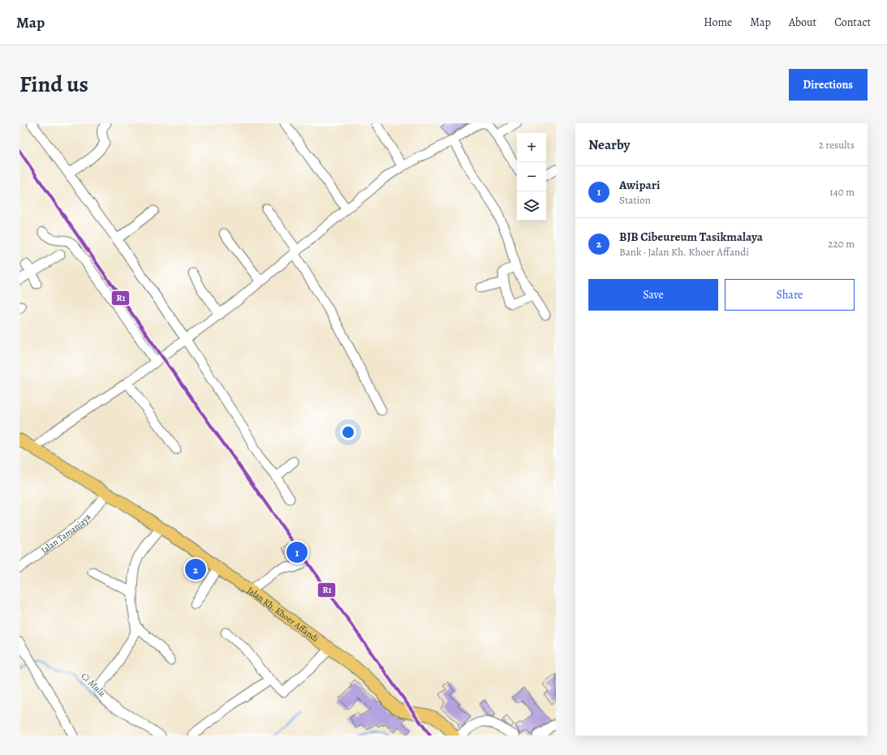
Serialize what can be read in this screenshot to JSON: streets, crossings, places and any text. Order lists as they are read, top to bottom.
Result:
{
  "streets": {
    "main road": ["Jalan Kh. Khoer Affandi"],
    "street": ["Jalan Tamanjaya"]
  },
  "crossings": [
    ["Jalan Tamanjaya", "Jalan Kh. Khoer Affandi"]
  ],
  "water": ["Ci Mulu"],
  "lines": ["transit line R1"],
  "page": {
    "header": "Map",
    "nav": [
      "Home",
      "Map",
      "About",
      "Contact"
    ],
    "title": "Find us",
    "buttons": [
      "Directions",
      ["Save", "Share"]
    ],
    "heading": ["Nearby", "2 results"],
    "map_buttons": ["+", "−"],
    "list": [
      {
        "mark": "1",
        "name": "Awipari",
        "note": "Station",
        "value": "140 m"
      },
      {
        "mark": "2",
        "name": "BJB Cibeureum Tasikmalaya",
        "note": "Bank · Jalan Kh. Khoer Affandi",
        "value": "220 m"
      }
    ],
    "pins": ["1", "2"]
  }
}
